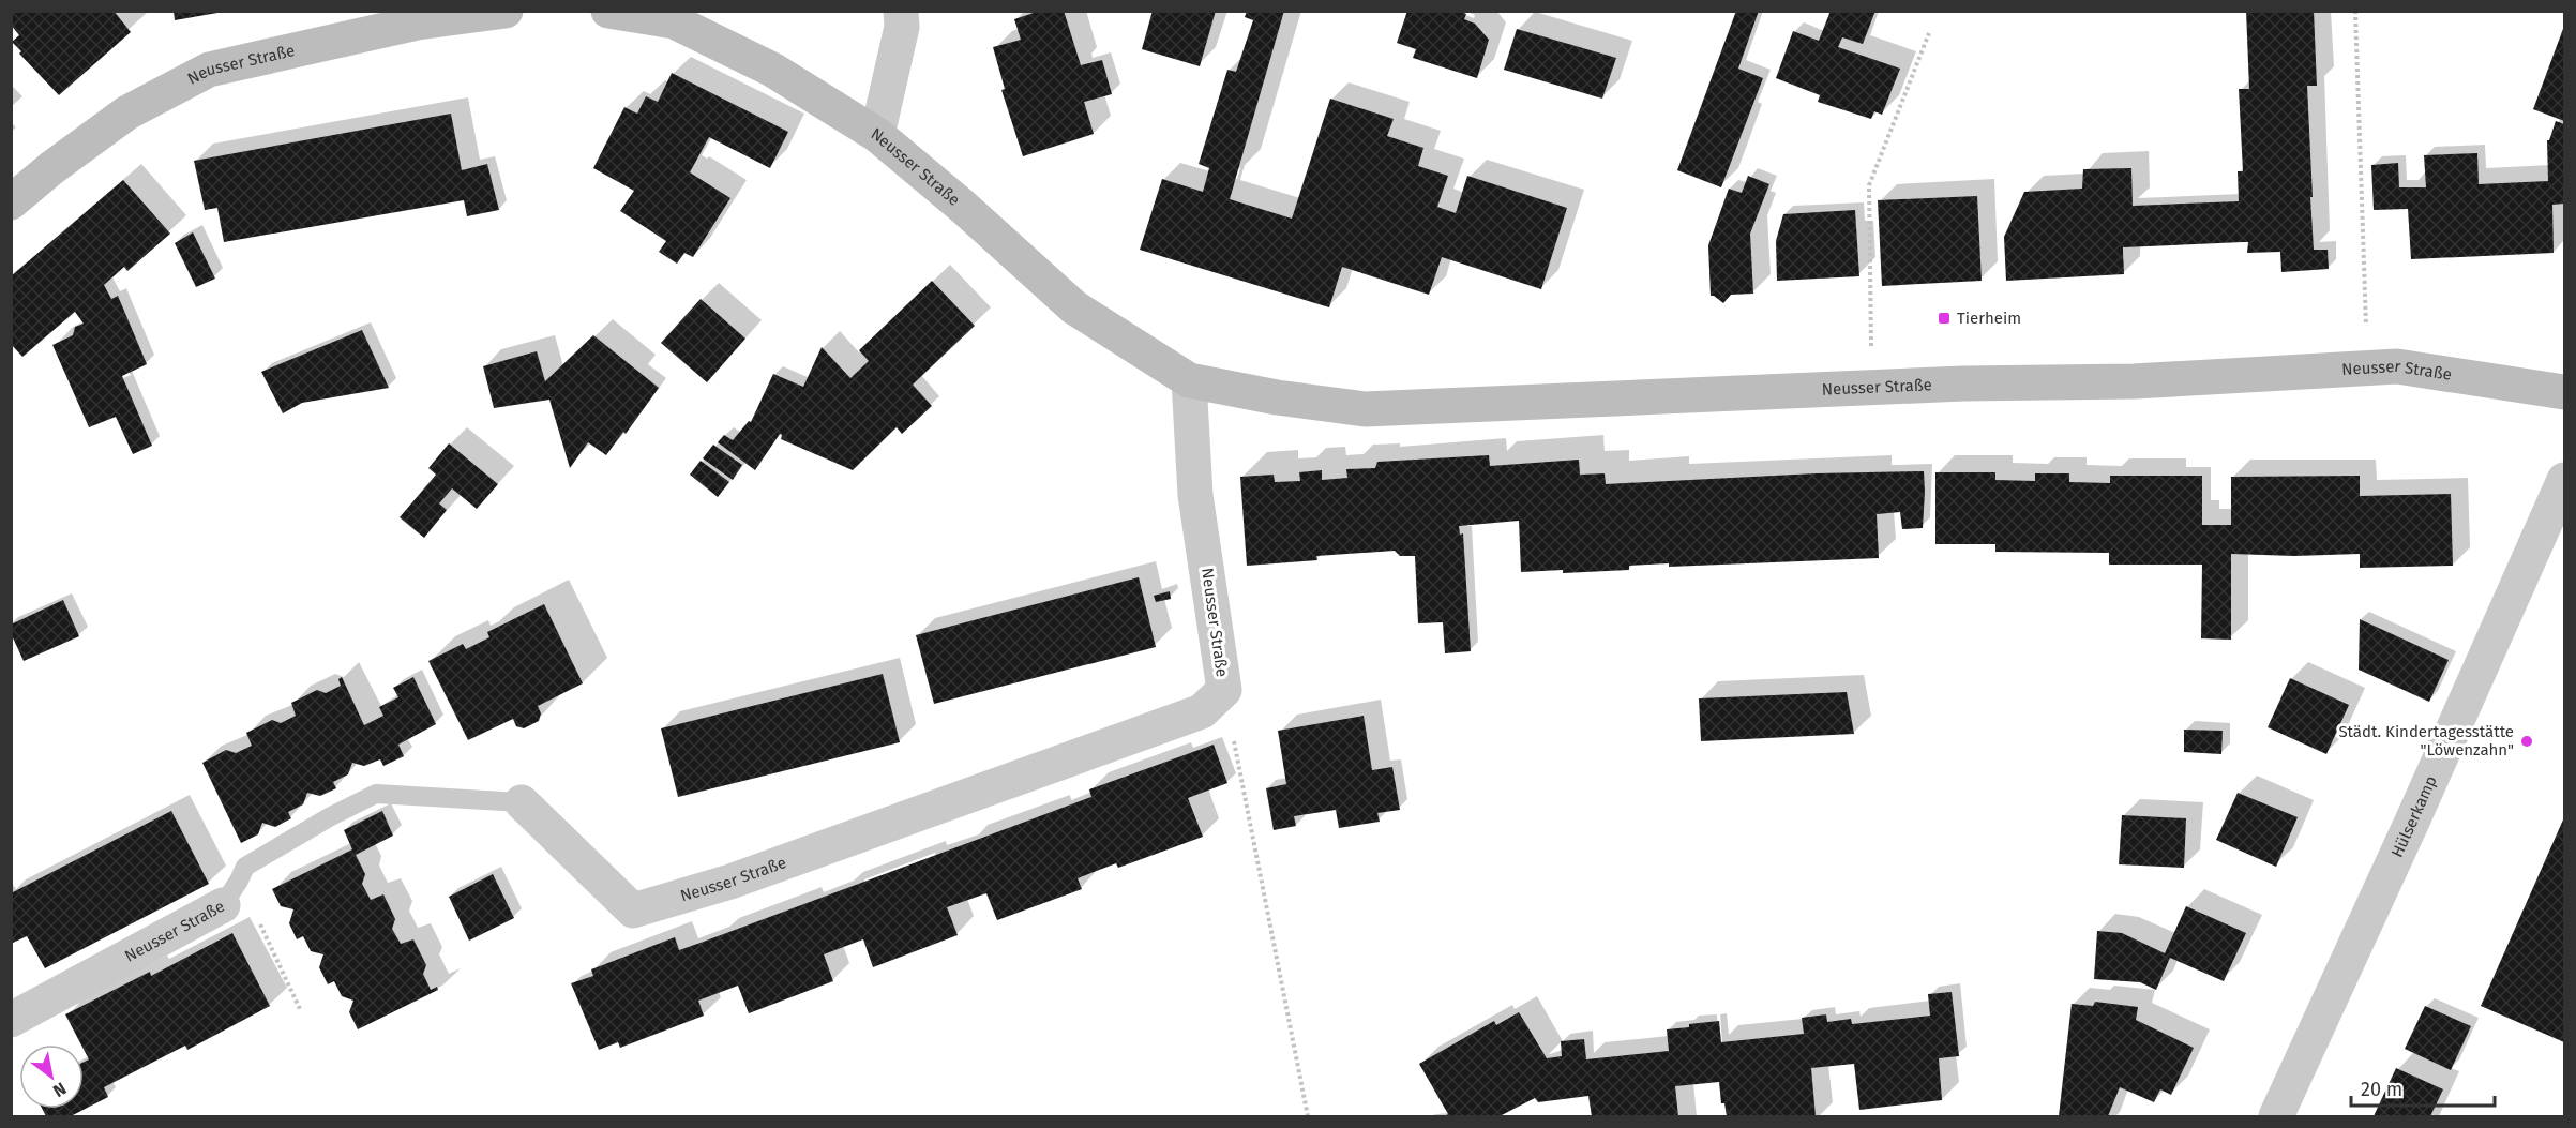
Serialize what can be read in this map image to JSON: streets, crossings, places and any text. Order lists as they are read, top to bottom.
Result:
{
  "streets": {
    "street": ["Neusser Straße", "Hülserkamp"]
  },
  "places": {
    "transit": ["Tierheim"],
    "other": ["Städt. Kindertagesstätte \"Löwenzahn\""]
  },
  "scale_bar": "20 m",
  "north": "bottom right"
}
